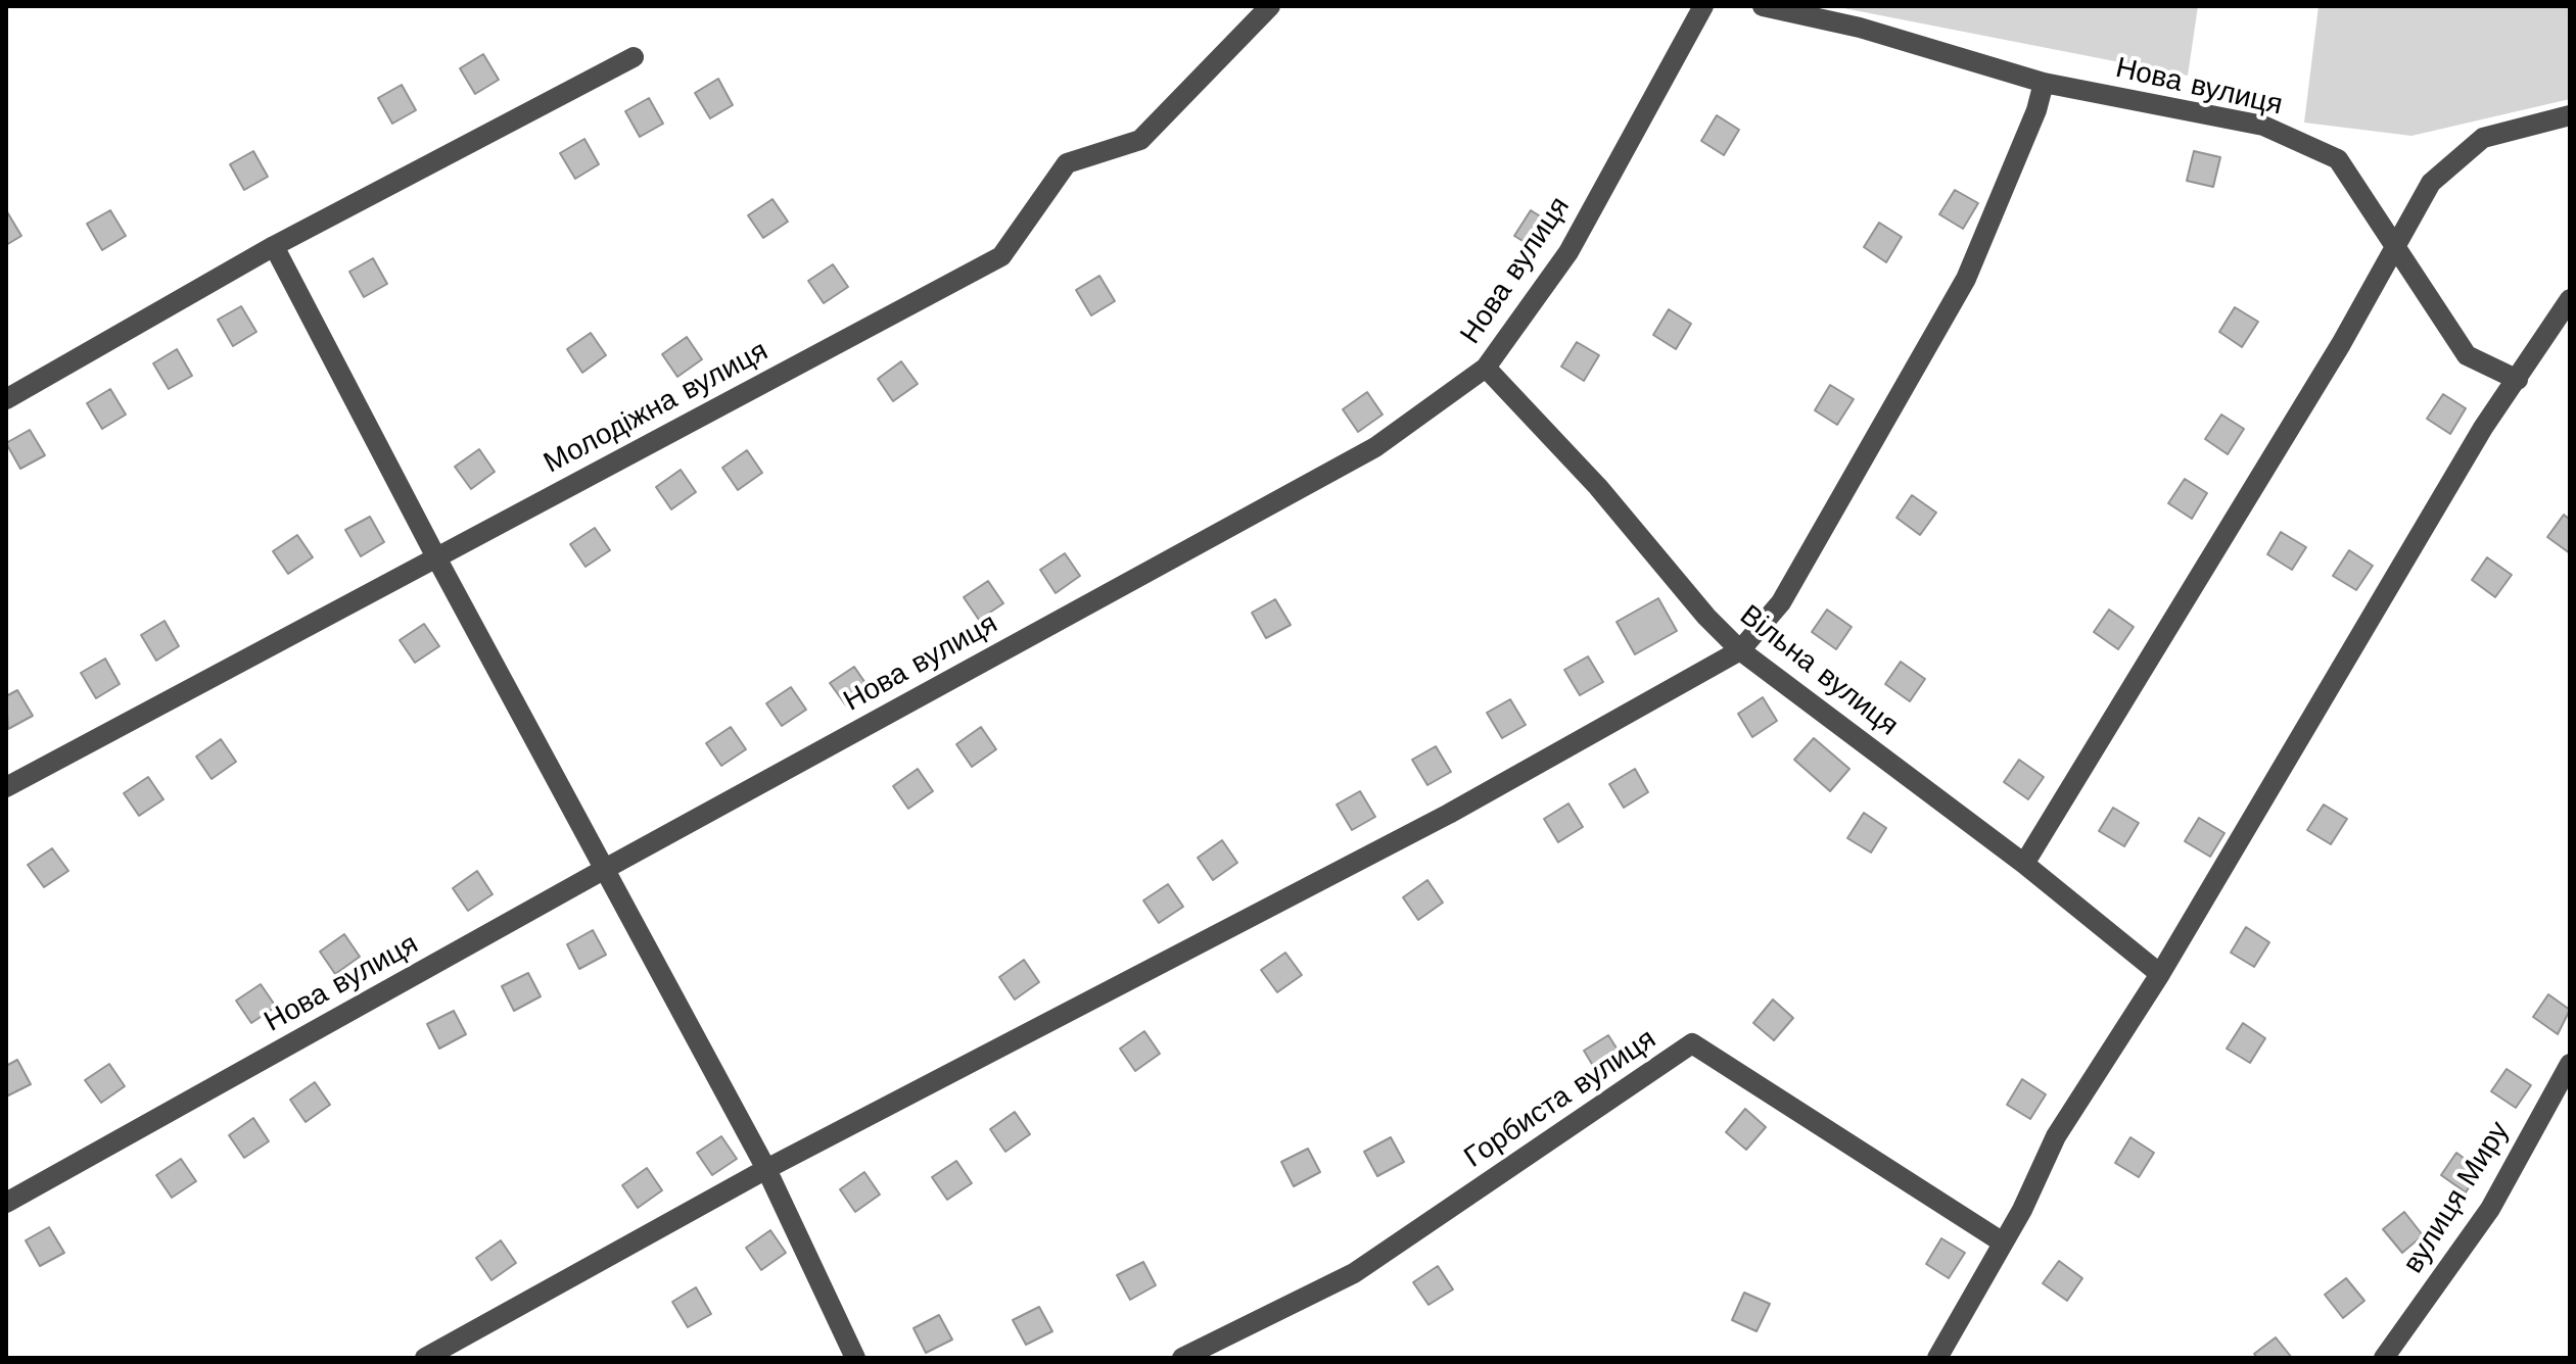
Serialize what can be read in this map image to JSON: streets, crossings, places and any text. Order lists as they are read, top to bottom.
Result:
{
  "streets": {
    "street": [
      "Нова вулиця",
      "Молодіжна вулиця",
      "Вільна вулиця",
      "Горбиста вулиця",
      "вулиця Миру"
    ]
  },
  "crossings": [
    ["Нова вулиця", "Вільна вулиця"]
  ]
}
